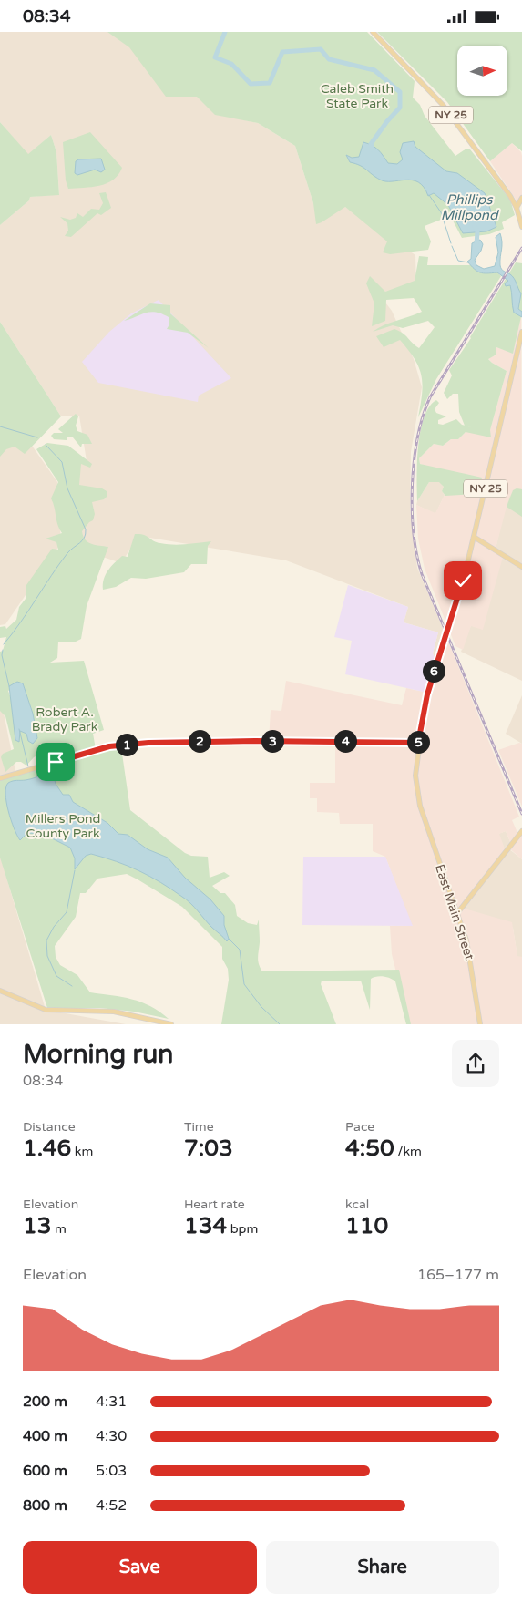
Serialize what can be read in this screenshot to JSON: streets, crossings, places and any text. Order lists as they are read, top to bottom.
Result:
{
  "streets": {
    "main road": ["NY 25", "East Main Street"]
  },
  "crossings": [
    ["NY 25", "East Main Street"]
  ],
  "water": ["Phillips Millpond"],
  "parks": ["Caleb Smith State Park", "Robert A. Brady Park", "Millers Pond County Park"],
  "north": "right",
  "page": {
    "status": "08:34",
    "pins": [
      "6",
      "2",
      "3",
      "4",
      "5",
      "1"
    ],
    "heading": ["Morning run", "08:34"],
    "stats": [
      ["Distance", "1.46 km"],
      ["Time", "7:03"],
      ["Pace", "4:50 /km"],
      ["Elevation", "13 m"],
      ["Heart rate", "134 bpm"],
      ["kcal", "110"]
    ],
    "chart": ["Elevation", "165–177 m"],
    "list": [
      {
        "name": "200 m",
        "note": "4:31"
      },
      {
        "name": "400 m",
        "note": "4:30"
      },
      {
        "name": "600 m",
        "note": "5:03"
      },
      {
        "name": "800 m",
        "note": "4:52"
      }
    ],
    "buttons": ["Save", "Share"]
  }
}
